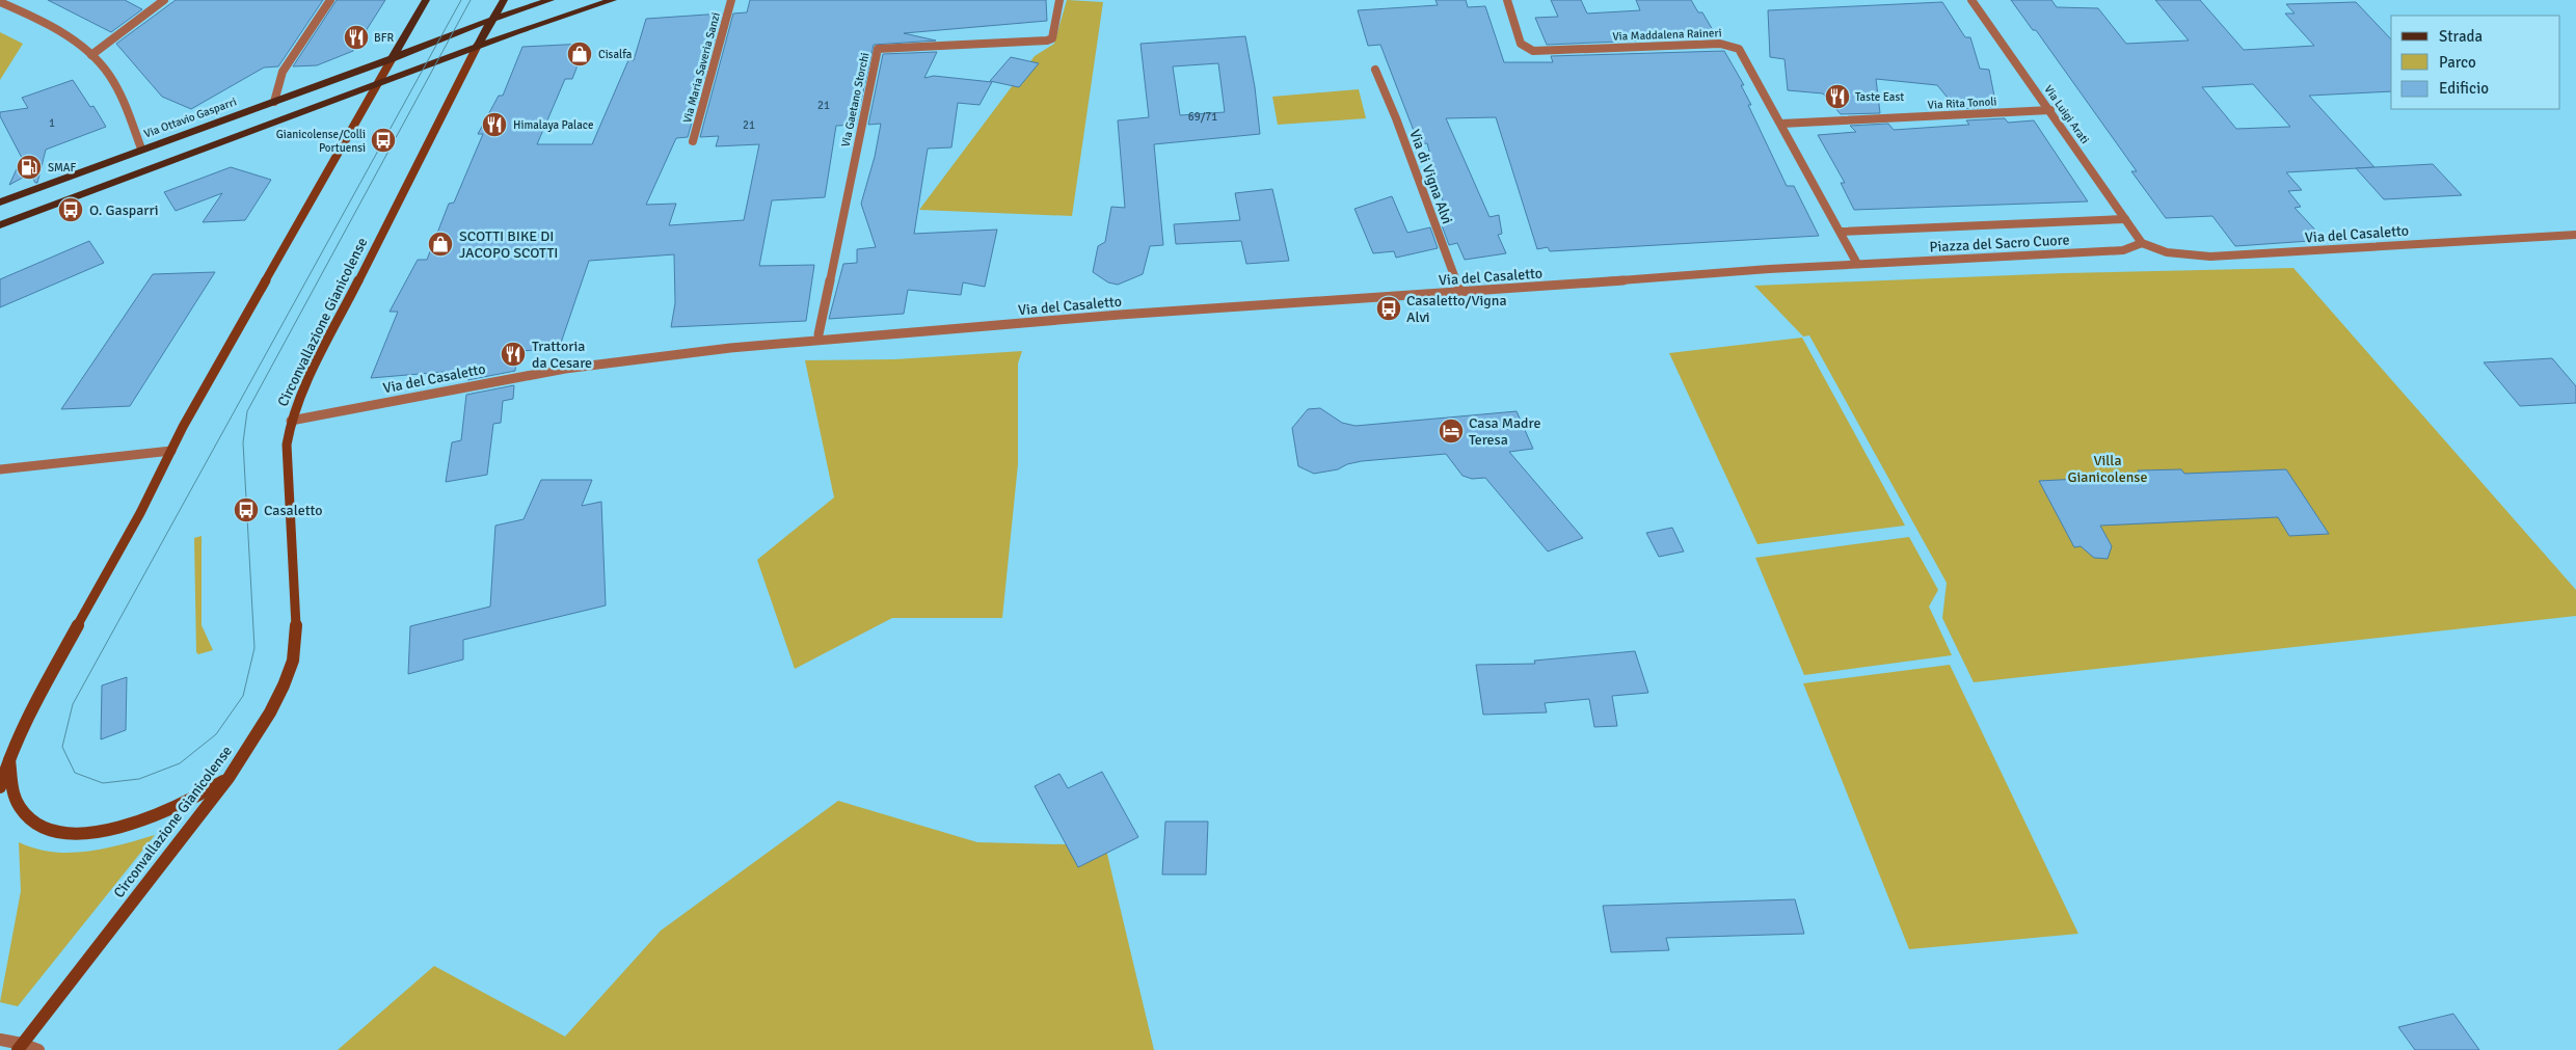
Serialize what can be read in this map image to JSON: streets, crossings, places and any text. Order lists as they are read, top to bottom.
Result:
{
  "streets": {
    "main road": ["Via Ottavio Gasparri", "Circonvallazione Gianicolense"],
    "street": [
      "Via Maddalena Raineri",
      "Via Maria Saveria Sanzi",
      "Via Gaetano Storchi",
      "Via Rita Tonoli",
      "Via Luigi Arati",
      "Via di Vigna Alvi",
      "Via del Casaletto",
      "Piazza del Sacro Cuore"
    ]
  },
  "crossings": [
    ["Via Maddalena Raineri", "Via Rita Tonoli"],
    ["Via Maddalena Raineri", "Via del Casaletto"],
    ["Via Maddalena Raineri", "Piazza del Sacro Cuore"],
    ["Via Rita Tonoli", "Via Luigi Arati"],
    ["Via Luigi Arati", "Via del Casaletto"],
    ["Via Luigi Arati", "Piazza del Sacro Cuore"],
    ["Via di Vigna Alvi", "Via del Casaletto"],
    ["Via del Casaletto", "Piazza del Sacro Cuore"],
    ["Via del Casaletto", "Circonvallazione Gianicolense"]
  ],
  "parks": ["Villa Gianicolense"],
  "places": {
    "restaurant": [
      "BFR",
      "Taste East",
      "Himalaya Palace",
      "Trattoria da Cesare"
    ],
    "shop": ["Cisalfa", "SCOTTI BIKE DI JACOPO SCOTTI"],
    "bus stop": [
      "Gianicolense/Colli Portuensi",
      "O. Gasparri",
      "Casaletto/Vigna Alvi",
      "Casaletto"
    ],
    "fuel station": ["SMAF"],
    "hotel": ["Casa Madre Teresa"]
  },
  "house_numbers": [
    "21",
    "69/71",
    "1",
    "21"
  ],
  "legend": ["Strada", "Parco", "Edificio"]
}
